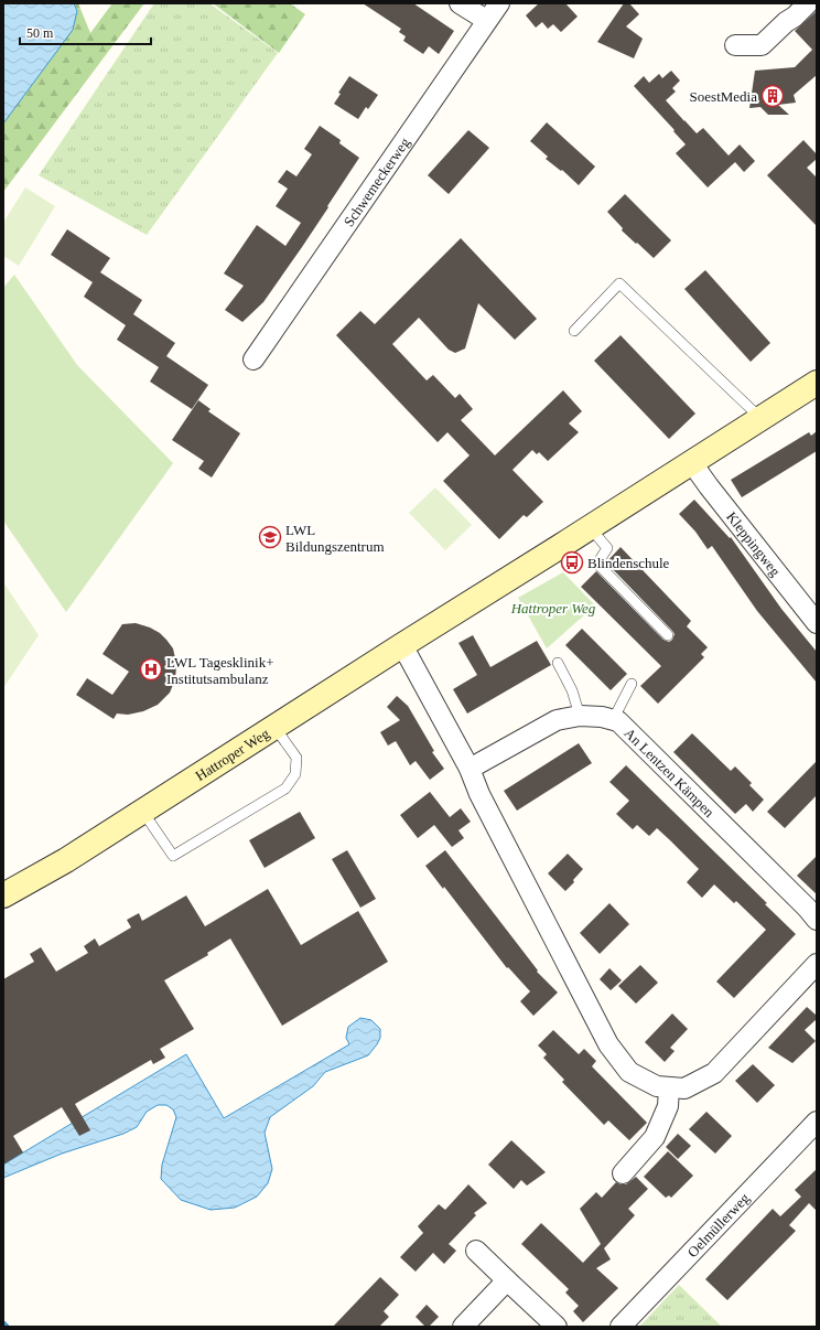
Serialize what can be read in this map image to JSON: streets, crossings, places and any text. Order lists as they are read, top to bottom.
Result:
{
  "streets": {
    "main road": ["Hattroper Weg"],
    "street": [
      "Schwemeckerweg",
      "Kleppingweg",
      "An Lentzen Kämpen",
      "Oelmüllerweg"
    ]
  },
  "crossings": [
    ["Kleppingweg", "Hattroper Weg"]
  ],
  "parks": ["Hattroper Weg"],
  "places": {
    "building": ["SoestMedia"],
    "school or university": ["LWL Bildungszentrum"],
    "bus stop": ["Blindenschule"],
    "hospital": ["LWL Tagesklinik+ Institutsambulanz"]
  },
  "scale_bar": "50 m"
}
